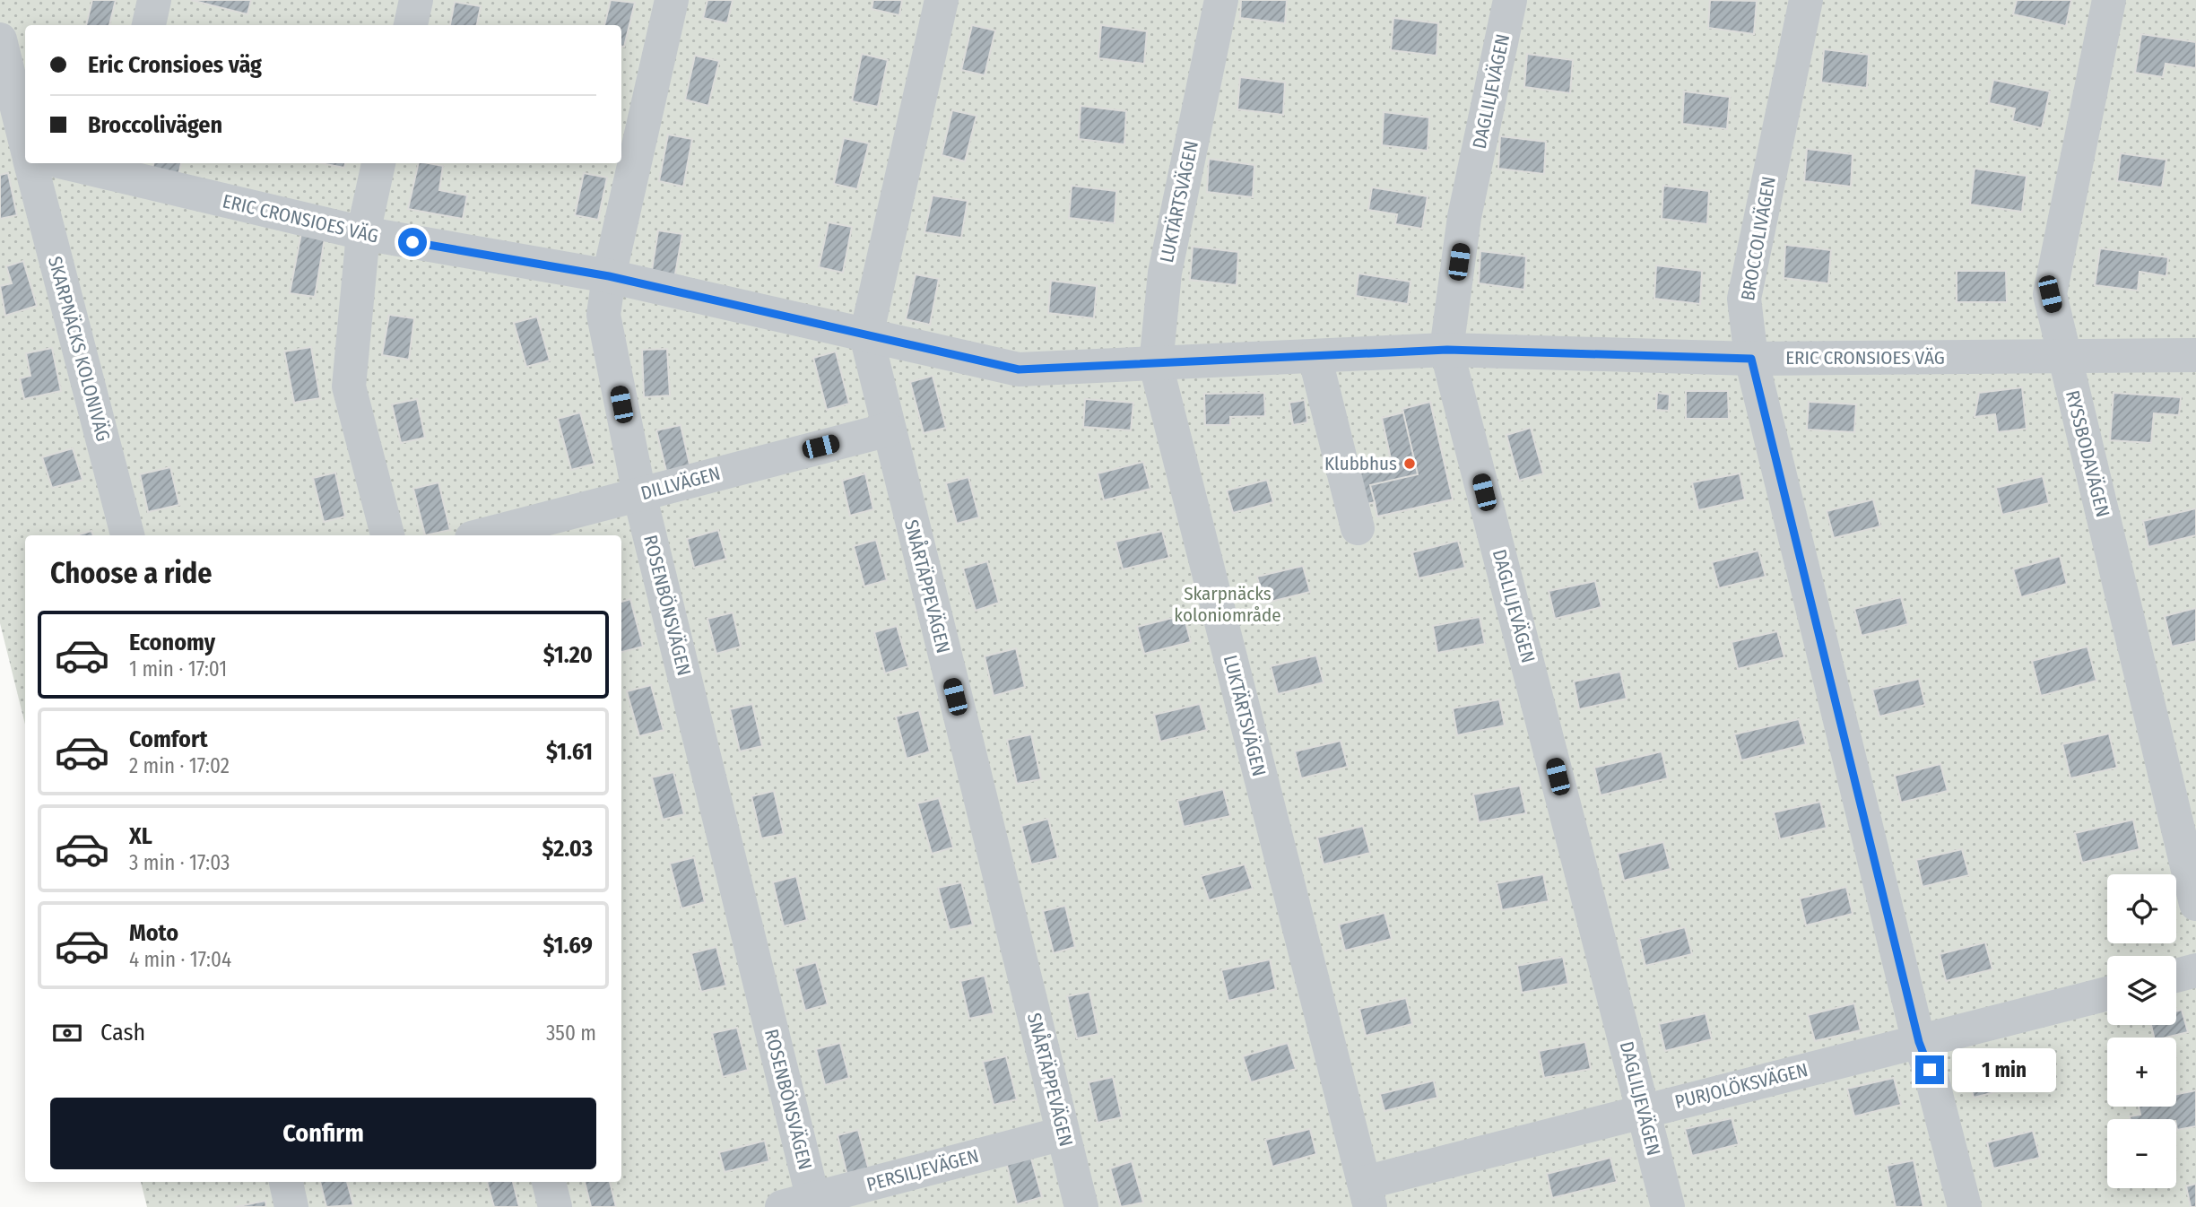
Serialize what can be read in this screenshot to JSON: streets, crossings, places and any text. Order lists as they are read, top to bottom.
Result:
{
  "streets": {
    "street": [
      "DAGLILJEVÄGEN",
      "LUKTÄRTSVÄGEN",
      "ERIC CRONSIOES VÄG",
      "BROCCOLIVÄGEN",
      "SKARPNÄCKS KOLONIVÄG",
      "RYSSBODAVÄGEN",
      "DILLVÄGEN",
      "SNÅRTÄPPEVÄGEN",
      "ROSENBÖNSVÄGEN",
      "PURJOLÖKSVÄGEN",
      "PERSILJEVÄGEN"
    ]
  },
  "crossings": [
    ["DAGLILJEVÄGEN", "ERIC CRONSIOES VÄG"],
    ["DAGLILJEVÄGEN", "PURJOLÖKSVÄGEN"],
    ["LUKTÄRTSVÄGEN", "ERIC CRONSIOES VÄG"],
    ["LUKTÄRTSVÄGEN", "PURJOLÖKSVÄGEN"],
    ["ERIC CRONSIOES VÄG", "BROCCOLIVÄGEN"],
    ["ERIC CRONSIOES VÄG", "RYSSBODAVÄGEN"],
    ["ERIC CRONSIOES VÄG", "SNÅRTÄPPEVÄGEN"],
    ["ERIC CRONSIOES VÄG", "ROSENBÖNSVÄGEN"],
    ["BROCCOLIVÄGEN", "PURJOLÖKSVÄGEN"],
    ["DILLVÄGEN", "SNÅRTÄPPEVÄGEN"],
    ["DILLVÄGEN", "ROSENBÖNSVÄGEN"],
    ["SNÅRTÄPPEVÄGEN", "PERSILJEVÄGEN"],
    ["ROSENBÖNSVÄGEN", "PERSILJEVÄGEN"]
  ],
  "parks": ["Skarpnäcks koloniområde"],
  "places": ["Klubbhus"],
  "page": {
    "banner": ["Eric Cronsioes väg", "Broccolivägen"],
    "heading": "Choose a ride",
    "list": [
      {
        "name": "Economy",
        "note": "1 min · 17:01",
        "value": "$1.20"
      },
      {
        "name": "Comfort",
        "note": "2 min · 17:02",
        "value": "$1.61"
      },
      {
        "name": "XL",
        "note": "3 min · 17:03",
        "value": "$2.03"
      },
      {
        "name": "Moto",
        "note": "4 min · 17:04",
        "value": "$1.69"
      }
    ],
    "map_buttons": ["+", "−"],
    "pay": ["Cash", "350 m"],
    "bubble": "1 min",
    "buttons": "Confirm"
  }
}
